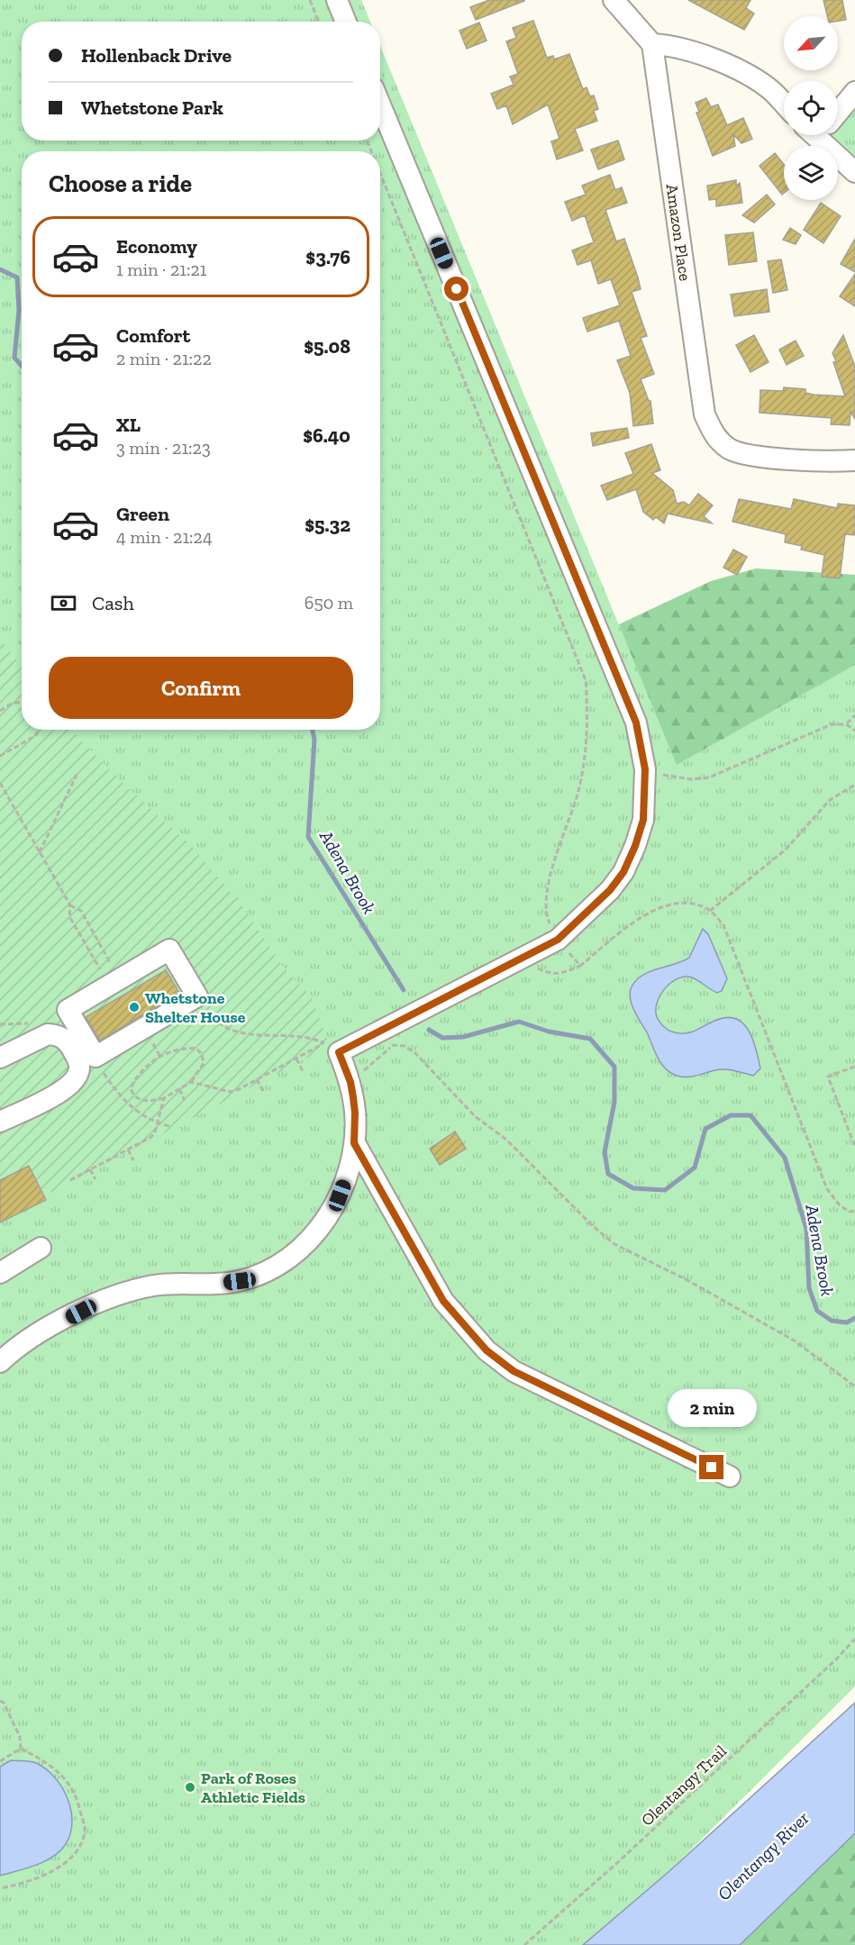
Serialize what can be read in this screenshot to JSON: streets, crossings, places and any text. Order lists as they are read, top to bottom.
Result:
{
  "streets": {
    "street": ["Amazon Place"],
    "path": ["Olentangy Trail"]
  },
  "water": ["Adena Brook", "Olentangy River"],
  "places": ["Whetstone Shelter House", "Park of Roses Athletic Fields"],
  "north": "bottom left",
  "page": {
    "banner": ["Hollenback Drive", "Whetstone Park"],
    "heading": "Choose a ride",
    "list": [
      {
        "name": "Economy",
        "note": "1 min · 21:21",
        "value": "$3.76"
      },
      {
        "name": "Comfort",
        "note": "2 min · 21:22",
        "value": "$5.08"
      },
      {
        "name": "XL",
        "note": "3 min · 21:23",
        "value": "$6.40"
      },
      {
        "name": "Green",
        "note": "4 min · 21:24",
        "value": "$5.32"
      }
    ],
    "pay": ["Cash", "650 m"],
    "buttons": "Confirm",
    "bubble": "2 min"
  }
}
